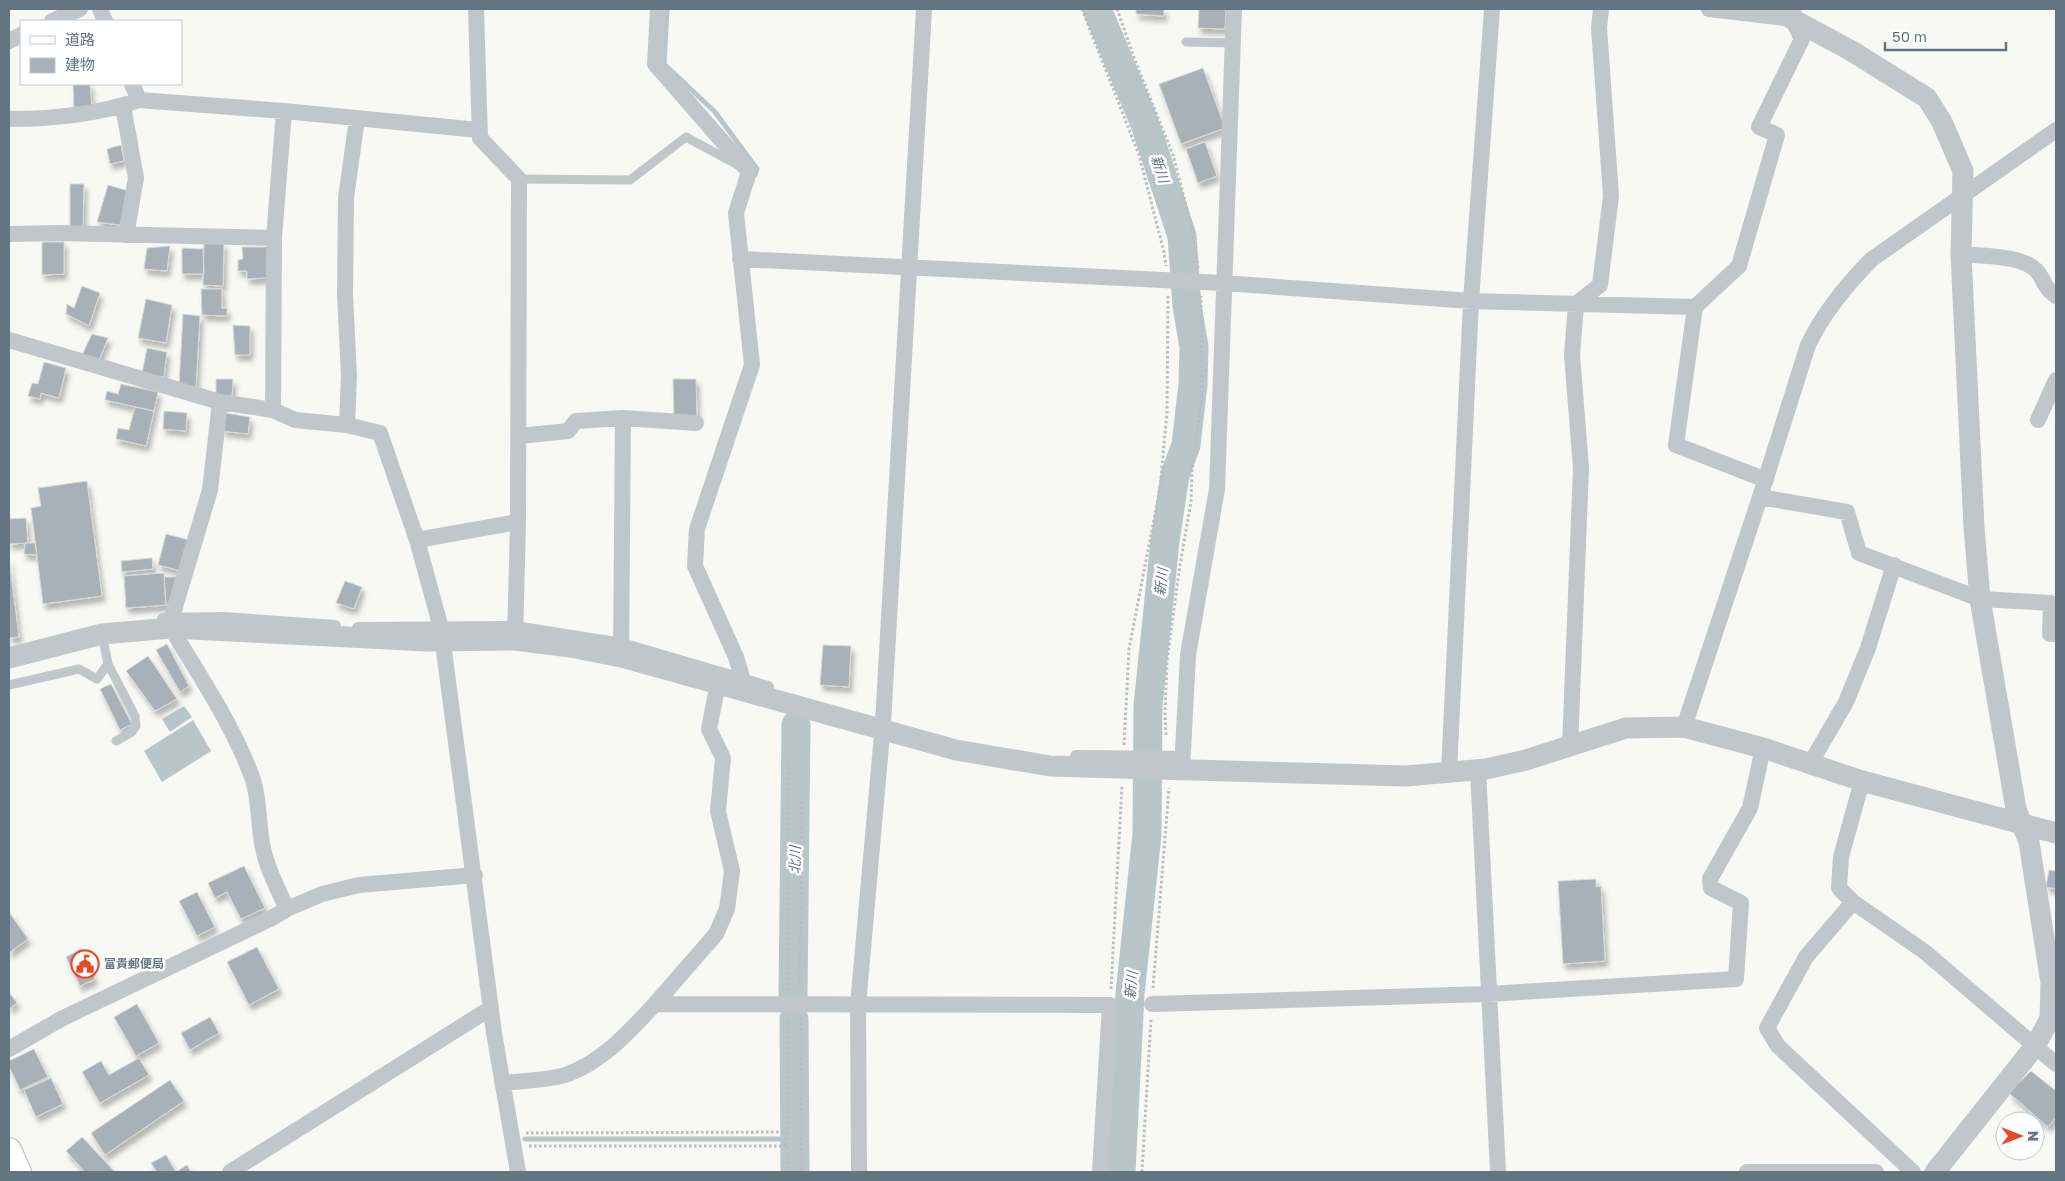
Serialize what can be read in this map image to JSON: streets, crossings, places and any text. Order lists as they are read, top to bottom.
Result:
{
  "water": ["新川", "北川"],
  "places": {
    "public building": ["富貴郵便局"]
  },
  "legend": ["道路", "建物"],
  "scale_bar": "50 m",
  "north": "right"
}
